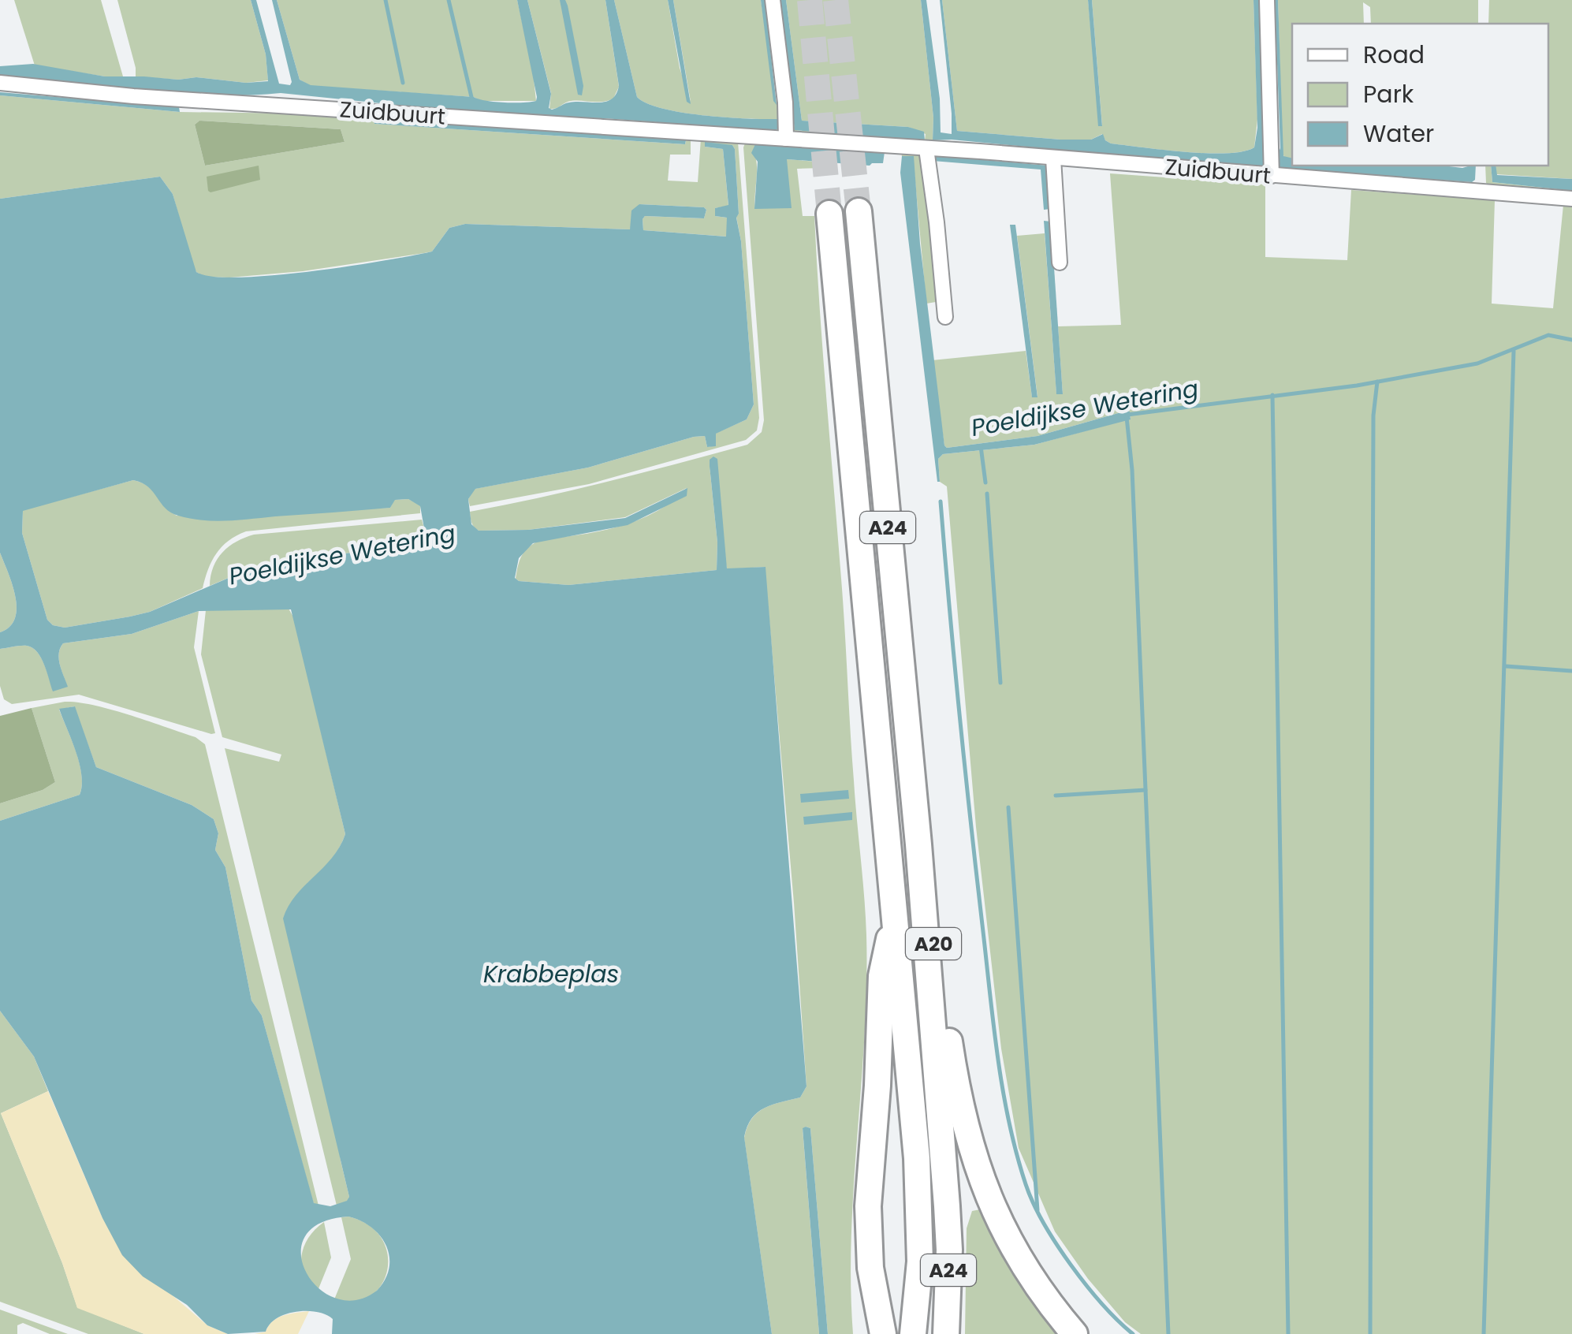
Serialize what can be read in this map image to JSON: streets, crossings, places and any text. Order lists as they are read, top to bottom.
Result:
{
  "streets": {
    "highway": ["A24", "A20"],
    "street": ["Zuidbuurt"]
  },
  "crossings": [
    ["A24", "A20"]
  ],
  "water": ["Poeldijkse Wetering", "Krabbeplas"],
  "legend": ["Road", "Park", "Water"]
}
